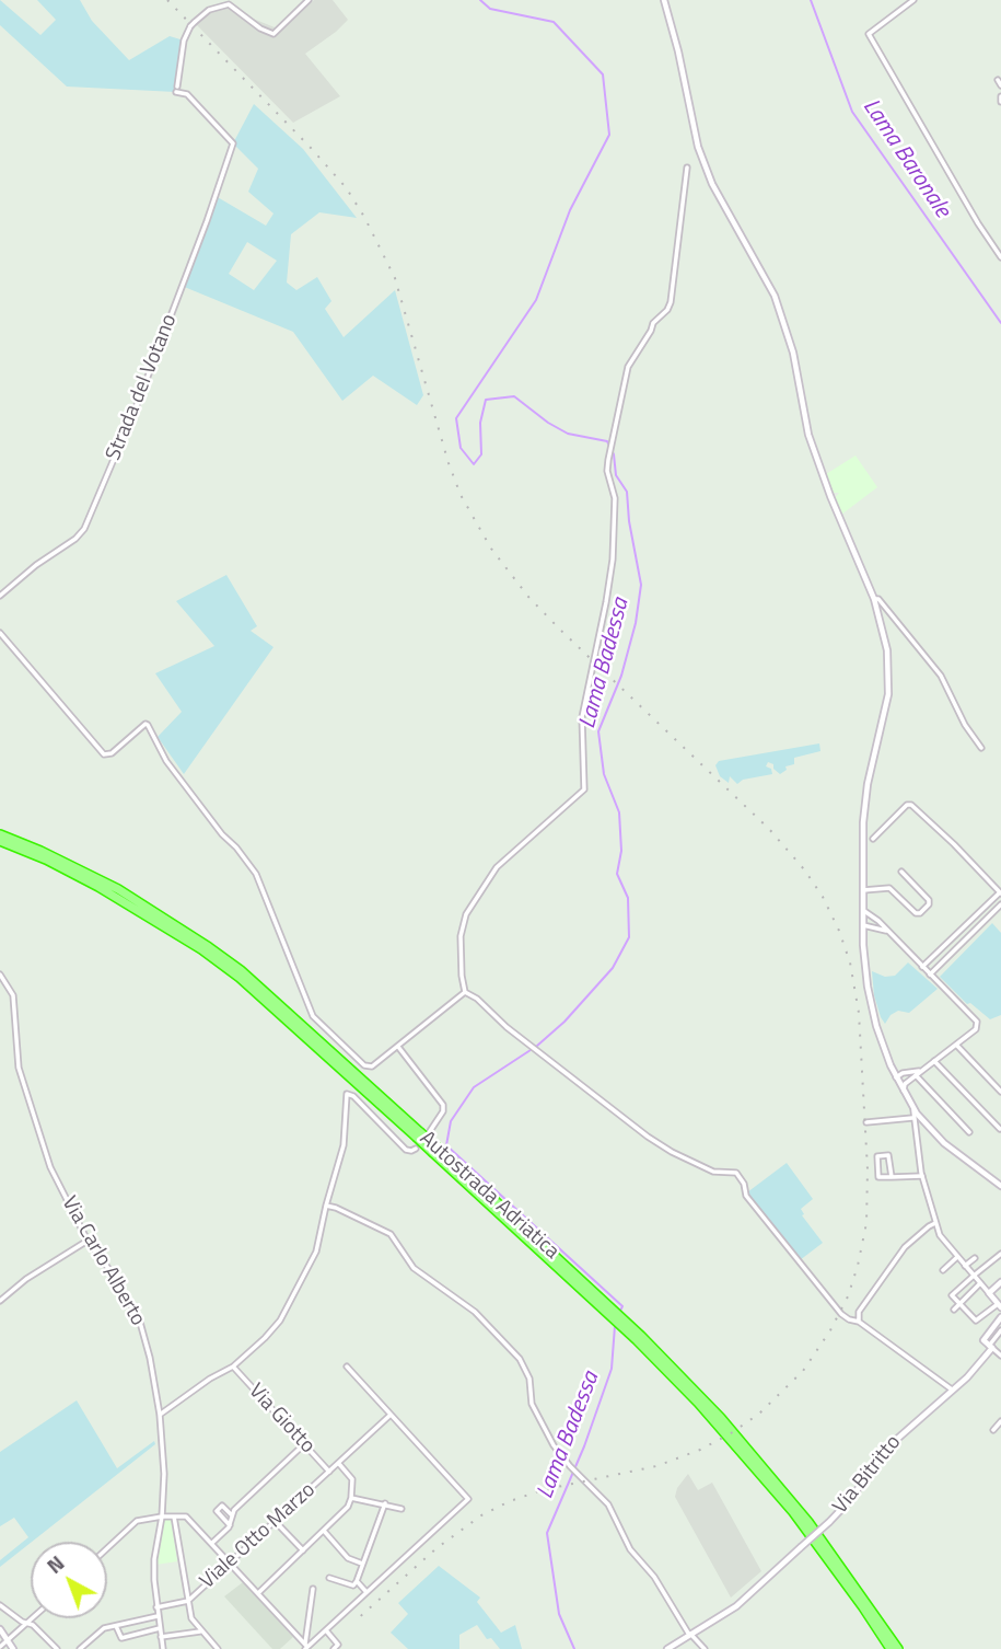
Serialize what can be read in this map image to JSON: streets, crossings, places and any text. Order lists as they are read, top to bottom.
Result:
{
  "streets": {
    "highway": ["Autostrada Adriatica"],
    "main road": ["Via Bitritto"],
    "street": [
      "Strada del Votano",
      "Via Carlo Alberto",
      "Via Giotto",
      "Viale Otto Marzo"
    ]
  },
  "crossings": [
    ["Via Giotto", "Viale Otto Marzo"]
  ],
  "water": ["Lama Baronale", "Lama Badessa"],
  "north": "top left"
}
